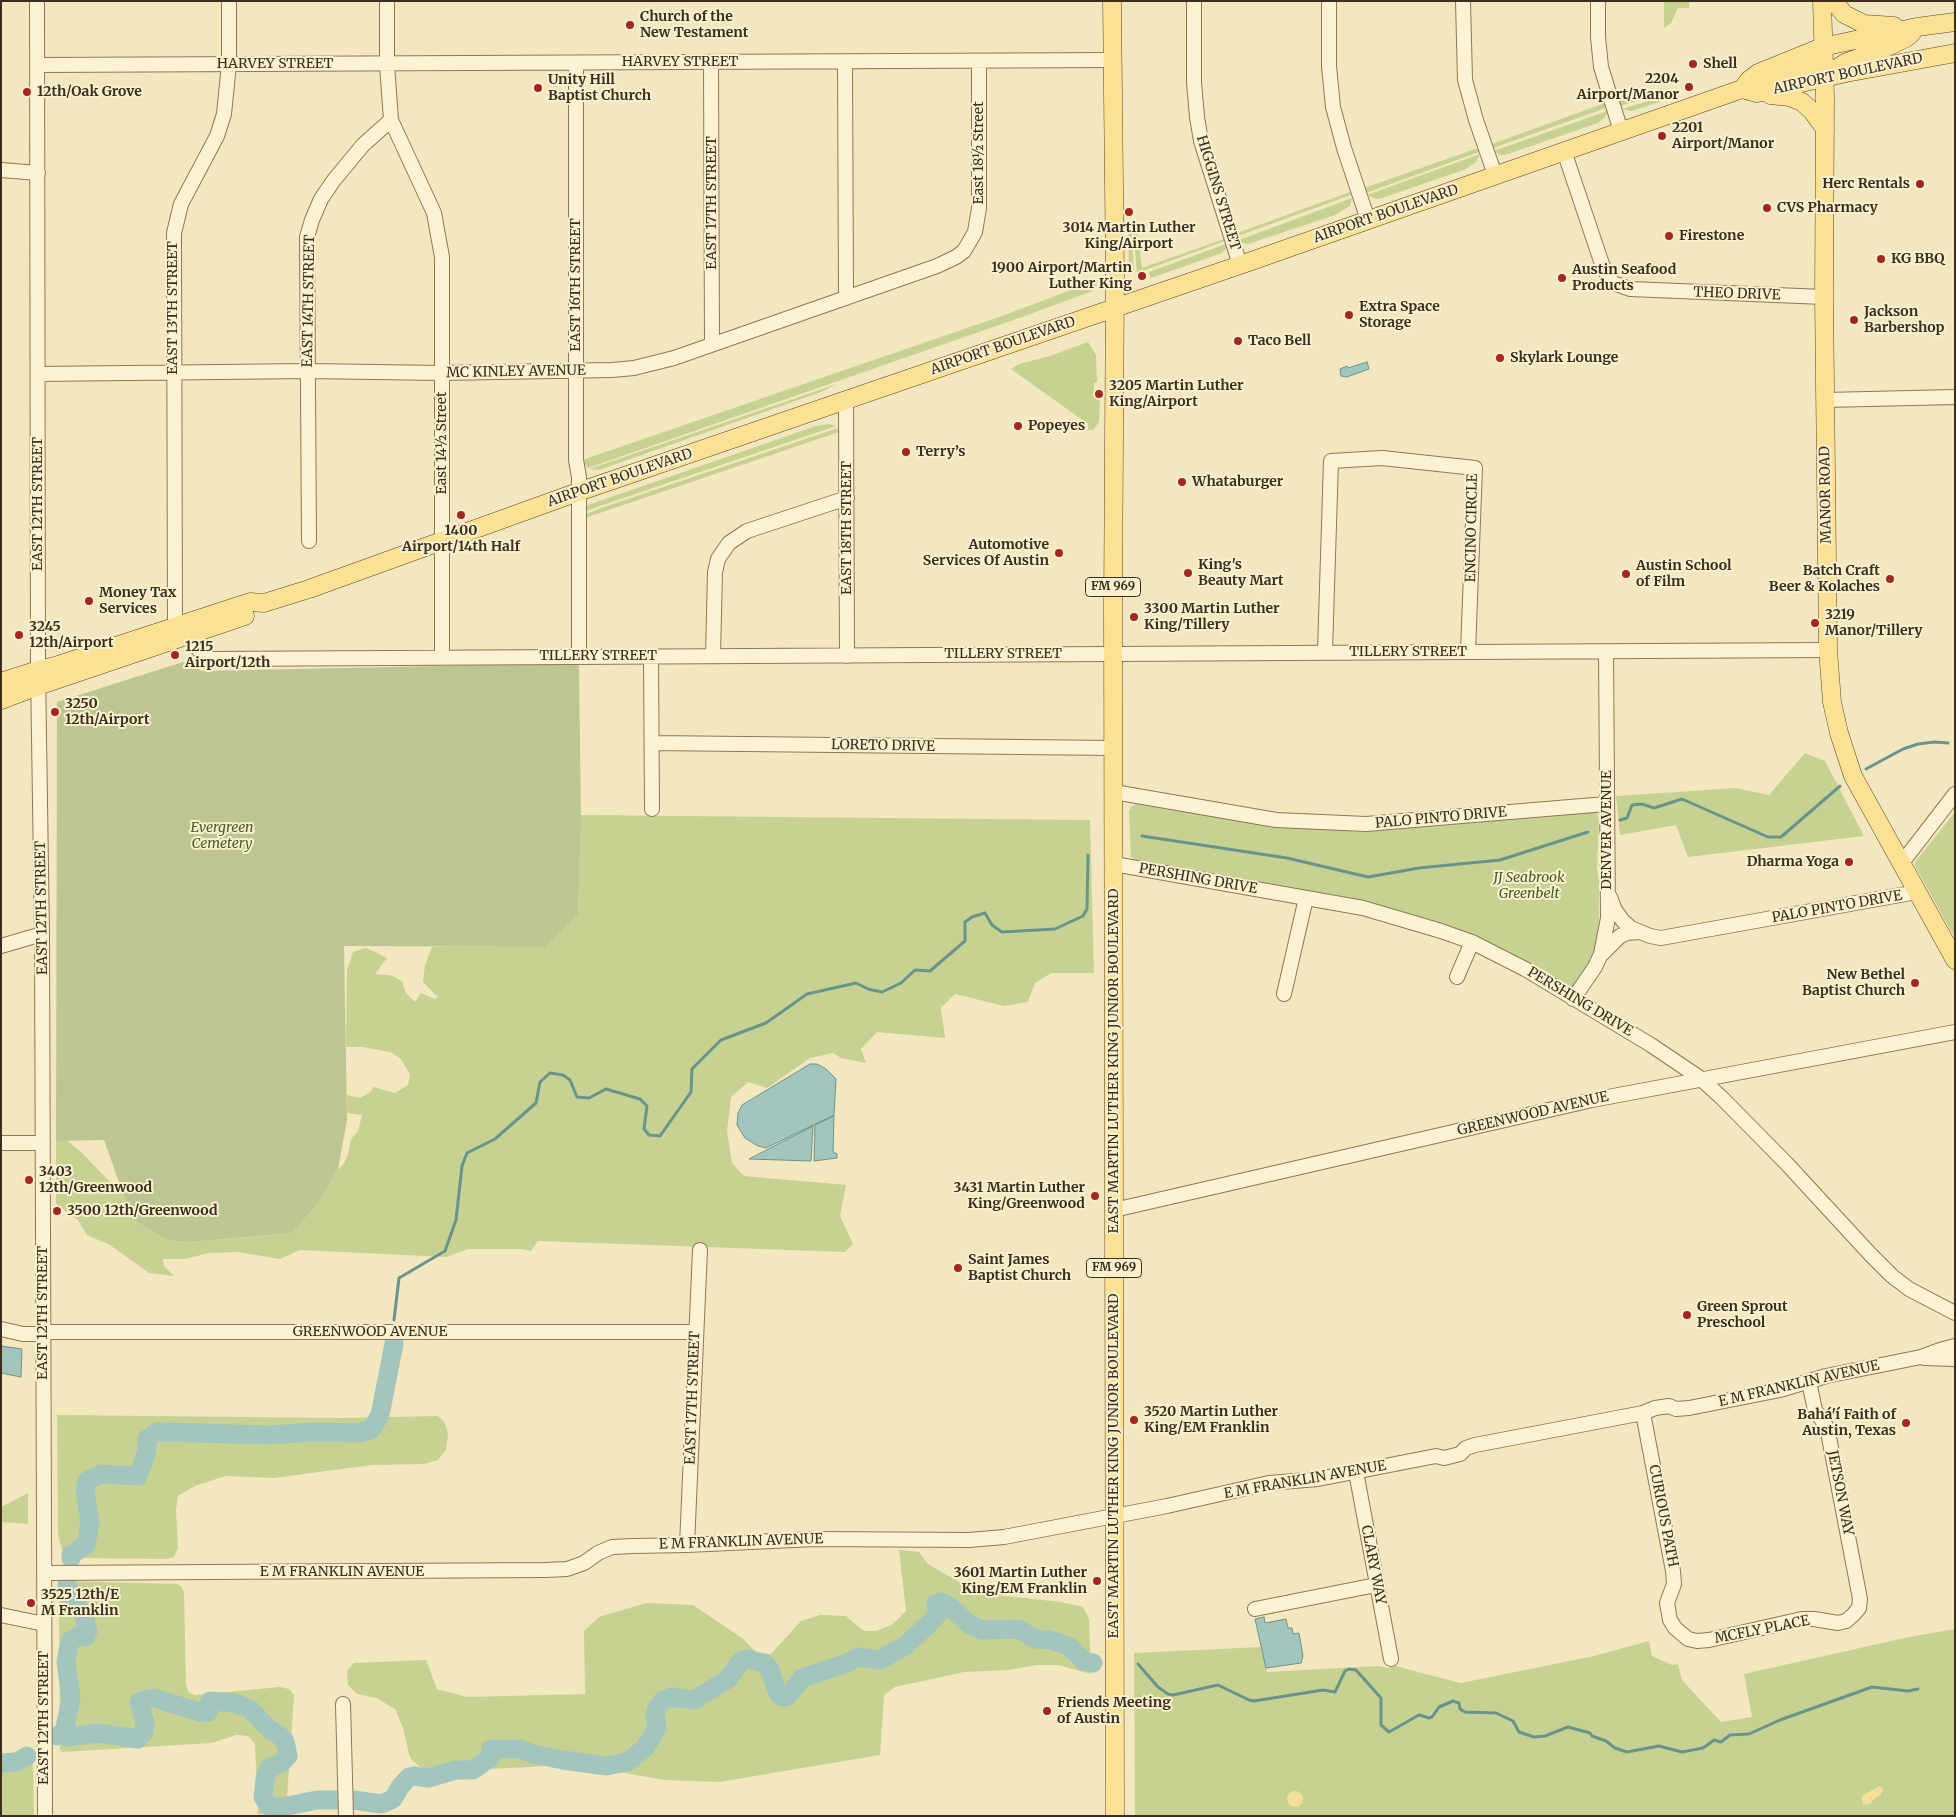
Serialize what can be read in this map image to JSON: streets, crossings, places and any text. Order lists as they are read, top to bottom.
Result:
{
  "streets": {
    "main road": [
      "AIRPORT BOULEVARD",
      "MANOR ROAD",
      "FM 969",
      "EAST MARTIN LUTHER KING JUNIOR BOULEVARD"
    ],
    "street": [
      "HARVEY STREET",
      "East 18½ Street",
      "HIGGINS STREET",
      "EAST 17TH STREET",
      "EAST 16TH STREET",
      "THEO DRIVE",
      "EAST 14TH STREET",
      "EAST 13TH STREET",
      "MC KINLEY AVENUE",
      "East 14½ Street",
      "EAST 12TH STREET",
      "EAST 18TH STREET",
      "ENCINO CIRCLE",
      "TILLERY STREET",
      "LORETO DRIVE",
      "PALO PINTO DRIVE",
      "DENVER AVENUE",
      "PERSHING DRIVE",
      "GREENWOOD AVENUE",
      "E M FRANKLIN AVENUE",
      "JETSON WAY",
      "CURIOUS PATH",
      "CLARY WAY",
      "MCFLY PLACE"
    ]
  },
  "crossings": [
    ["HARVEY STREET", "East 18½ Street"],
    ["HARVEY STREET", "EAST 17TH STREET"],
    ["HARVEY STREET", "EAST 16TH STREET"],
    ["HARVEY STREET", "EAST 13TH STREET"],
    ["HARVEY STREET", "EAST 12TH STREET"],
    ["HARVEY STREET", "EAST MARTIN LUTHER KING JUNIOR BOULEVARD"],
    ["AIRPORT BOULEVARD", "HIGGINS STREET"],
    ["AIRPORT BOULEVARD", "EAST 16TH STREET"],
    ["AIRPORT BOULEVARD", "THEO DRIVE"],
    ["AIRPORT BOULEVARD", "EAST 13TH STREET"],
    ["AIRPORT BOULEVARD", "East 14½ Street"],
    ["AIRPORT BOULEVARD", "MANOR ROAD"],
    ["AIRPORT BOULEVARD", "EAST 12TH STREET"],
    ["AIRPORT BOULEVARD", "EAST 18TH STREET"],
    ["AIRPORT BOULEVARD", "TILLERY STREET"],
    ["AIRPORT BOULEVARD", "EAST MARTIN LUTHER KING JUNIOR BOULEVARD"],
    ["East 18½ Street", "MC KINLEY AVENUE"],
    ["EAST 17TH STREET", "MC KINLEY AVENUE"],
    ["EAST 17TH STREET", "GREENWOOD AVENUE"],
    ["EAST 17TH STREET", "E M FRANKLIN AVENUE"],
    ["EAST 16TH STREET", "MC KINLEY AVENUE"],
    ["EAST 16TH STREET", "TILLERY STREET"],
    ["THEO DRIVE", "MANOR ROAD"],
    ["EAST 14TH STREET", "MC KINLEY AVENUE"],
    ["EAST 14TH STREET", "East 14½ Street"],
    ["EAST 13TH STREET", "MC KINLEY AVENUE"],
    ["MC KINLEY AVENUE", "East 14½ Street"],
    ["MC KINLEY AVENUE", "EAST 12TH STREET"],
    ["East 14½ Street", "TILLERY STREET"],
    ["MANOR ROAD", "TILLERY STREET"],
    ["MANOR ROAD", "PALO PINTO DRIVE"],
    ["EAST 12TH STREET", "GREENWOOD AVENUE"],
    ["EAST 12TH STREET", "E M FRANKLIN AVENUE"],
    ["EAST 18TH STREET", "TILLERY STREET"],
    ["ENCINO CIRCLE", "TILLERY STREET"],
    ["TILLERY STREET", "DENVER AVENUE"],
    ["TILLERY STREET", "EAST MARTIN LUTHER KING JUNIOR BOULEVARD"],
    ["LORETO DRIVE", "EAST MARTIN LUTHER KING JUNIOR BOULEVARD"],
    ["PALO PINTO DRIVE", "DENVER AVENUE"],
    ["PALO PINTO DRIVE", "EAST MARTIN LUTHER KING JUNIOR BOULEVARD"],
    ["DENVER AVENUE", "PERSHING DRIVE"],
    ["PERSHING DRIVE", "EAST MARTIN LUTHER KING JUNIOR BOULEVARD"],
    ["PERSHING DRIVE", "GREENWOOD AVENUE"],
    ["EAST MARTIN LUTHER KING JUNIOR BOULEVARD", "GREENWOOD AVENUE"],
    ["EAST MARTIN LUTHER KING JUNIOR BOULEVARD", "E M FRANKLIN AVENUE"],
    ["E M FRANKLIN AVENUE", "JETSON WAY"],
    ["E M FRANKLIN AVENUE", "CURIOUS PATH"],
    ["E M FRANKLIN AVENUE", "CLARY WAY"],
    ["JETSON WAY", "MCFLY PLACE"],
    ["CURIOUS PATH", "MCFLY PLACE"]
  ],
  "parks": ["Evergreen Cemetery", "JJ Seabrook Greenbelt"],
  "places": [
    "Church of the New Testament",
    "Shell",
    "2204 Airport/Manor",
    "Unity Hill Baptist Church",
    "12th/Oak Grove",
    "2201 Airport/Manor",
    "Herc Rentals",
    "CVS Pharmacy",
    "3014 Martin Luther King/Airport",
    "Firestone",
    "KG BBQ",
    "1900 Airport/Martin Luther King",
    "Austin Seafood Products",
    "Extra Space Storage",
    "Jackson Barbershop",
    "Taco Bell",
    "Skylark Lounge",
    "3205 Martin Luther King/Airport",
    "Popeyes",
    "Terry’s",
    "Whataburger",
    "1400 Airport/14th Half",
    "Automotive Services Of Austin",
    "King's Beauty Mart",
    "Austin School of Film",
    "Batch Craft Beer & Kolaches",
    "Money Tax Services",
    "3300 Martin Luther King/Tillery",
    "3219 Manor/Tillery",
    "3245 12th/Airport",
    "1215 Airport/12th",
    "3250 12th/Airport",
    "Dharma Yoga",
    "New Bethel Baptist Church",
    "3403 12th/Greenwood",
    "3431 Martin Luther King/Greenwood",
    "3500 12th/Greenwood",
    "Saint James Baptist Church",
    "Green Sprout Preschool",
    "3520 Martin Luther King/EM Franklin",
    "Bahá'í Faith of Austin, Texas",
    "3601 Martin Luther King/EM Franklin",
    "3525 12th/E M Franklin",
    "Friends Meeting of Austin"
  ]
}
